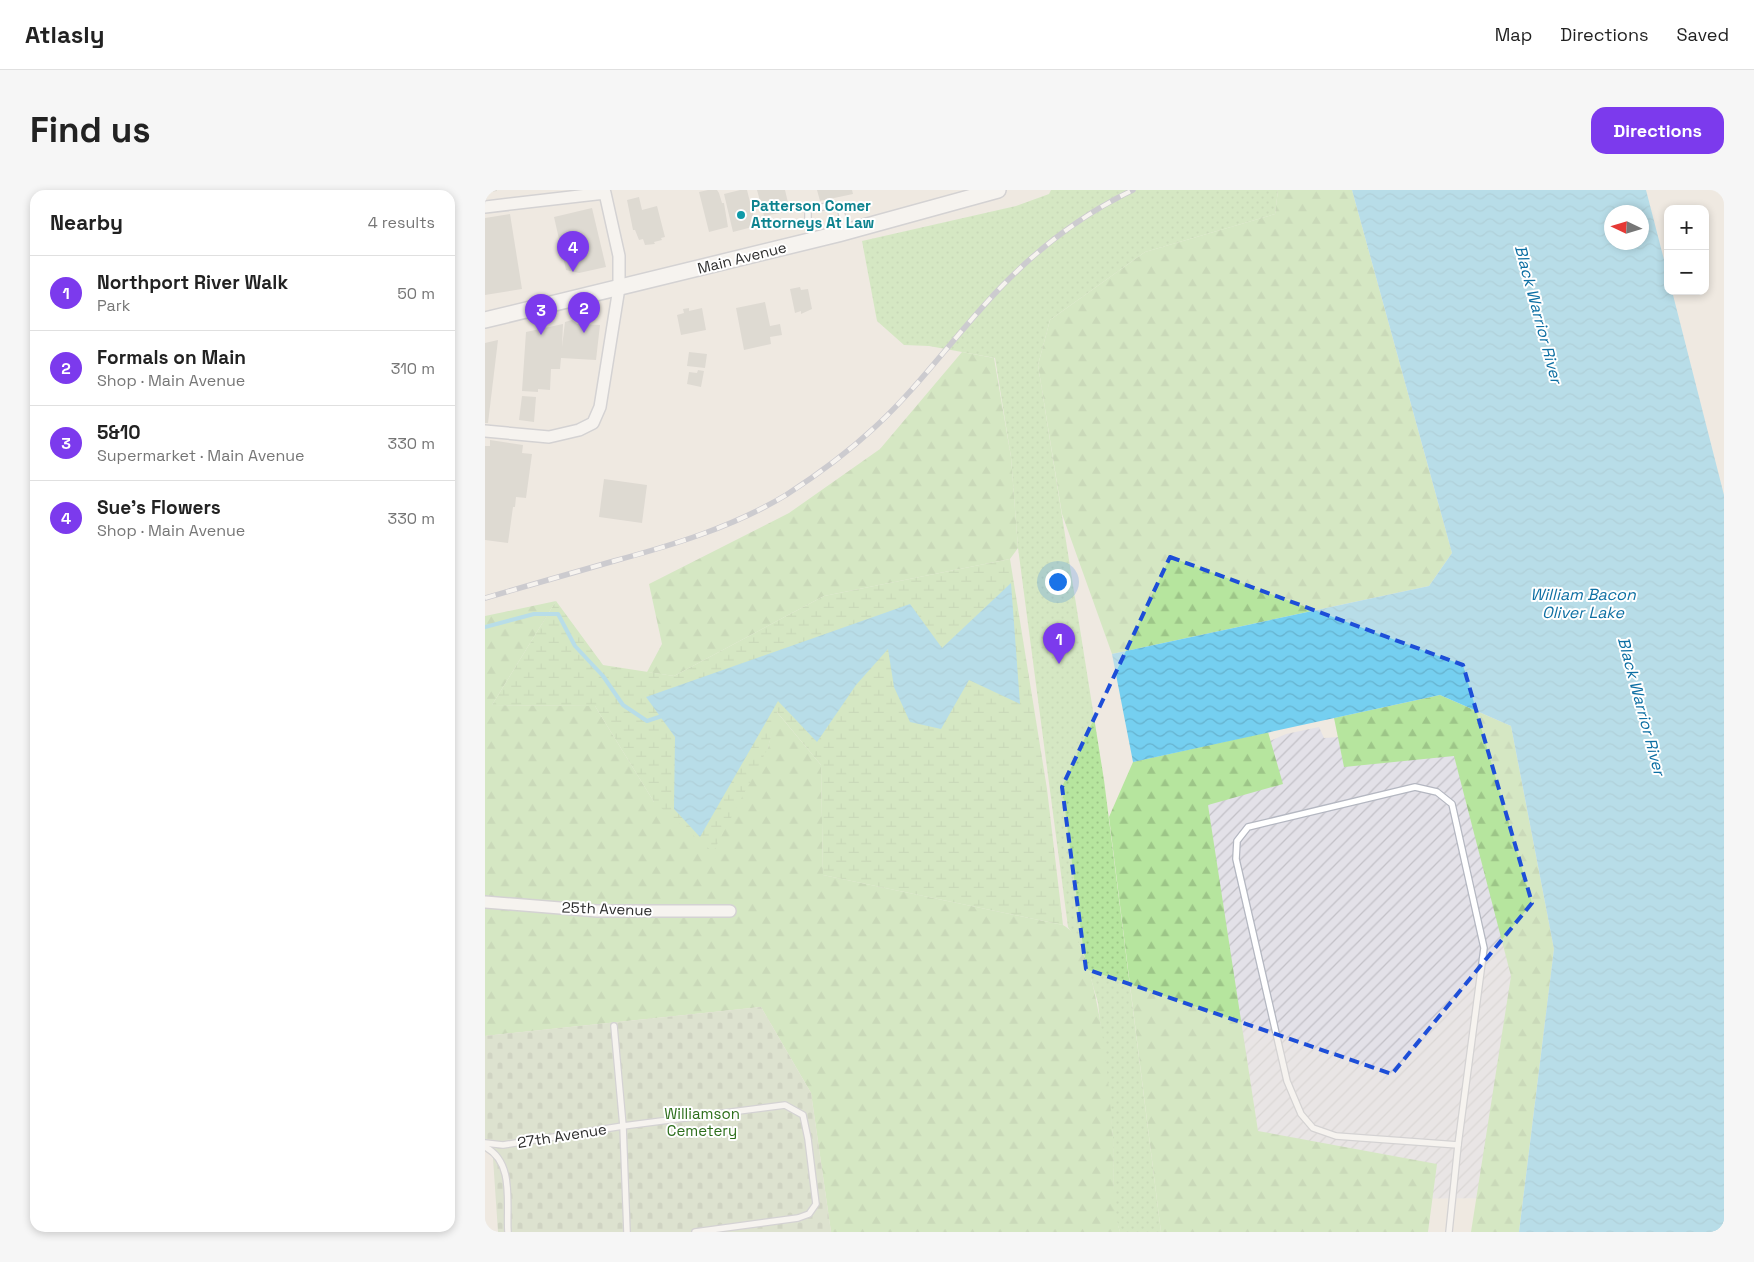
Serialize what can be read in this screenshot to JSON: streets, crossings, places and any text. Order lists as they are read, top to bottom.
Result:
{
  "streets": {
    "main road": ["Main Avenue"],
    "street": ["25th Avenue"],
    "lane": ["27th Avenue"]
  },
  "water": ["Black Warrior River", "William Bacon Oliver Lake"],
  "parks": ["Williamson Cemetery"],
  "places": ["Patterson Comer Attorneys At Law"],
  "north": "left",
  "page": {
    "header": "Atlasly",
    "nav": ["Map", "Directions", "Saved"],
    "buttons": "Directions",
    "title": "Find us",
    "heading": ["Nearby", "4 results"],
    "map_buttons": ["+", "−"],
    "pins": [
      "4",
      "2",
      "3",
      "1"
    ],
    "list": [
      {
        "mark": "1",
        "name": "Northport River Walk",
        "note": "Park",
        "value": "50 m"
      },
      {
        "mark": "2",
        "name": "Formals on Main",
        "note": "Shop · Main Avenue",
        "value": "310 m"
      },
      {
        "mark": "3",
        "name": "5&10",
        "note": "Supermarket · Main Avenue",
        "value": "330 m"
      },
      {
        "mark": "4",
        "name": "Sue's Flowers",
        "note": "Shop · Main Avenue",
        "value": "330 m"
      }
    ]
  }
}
